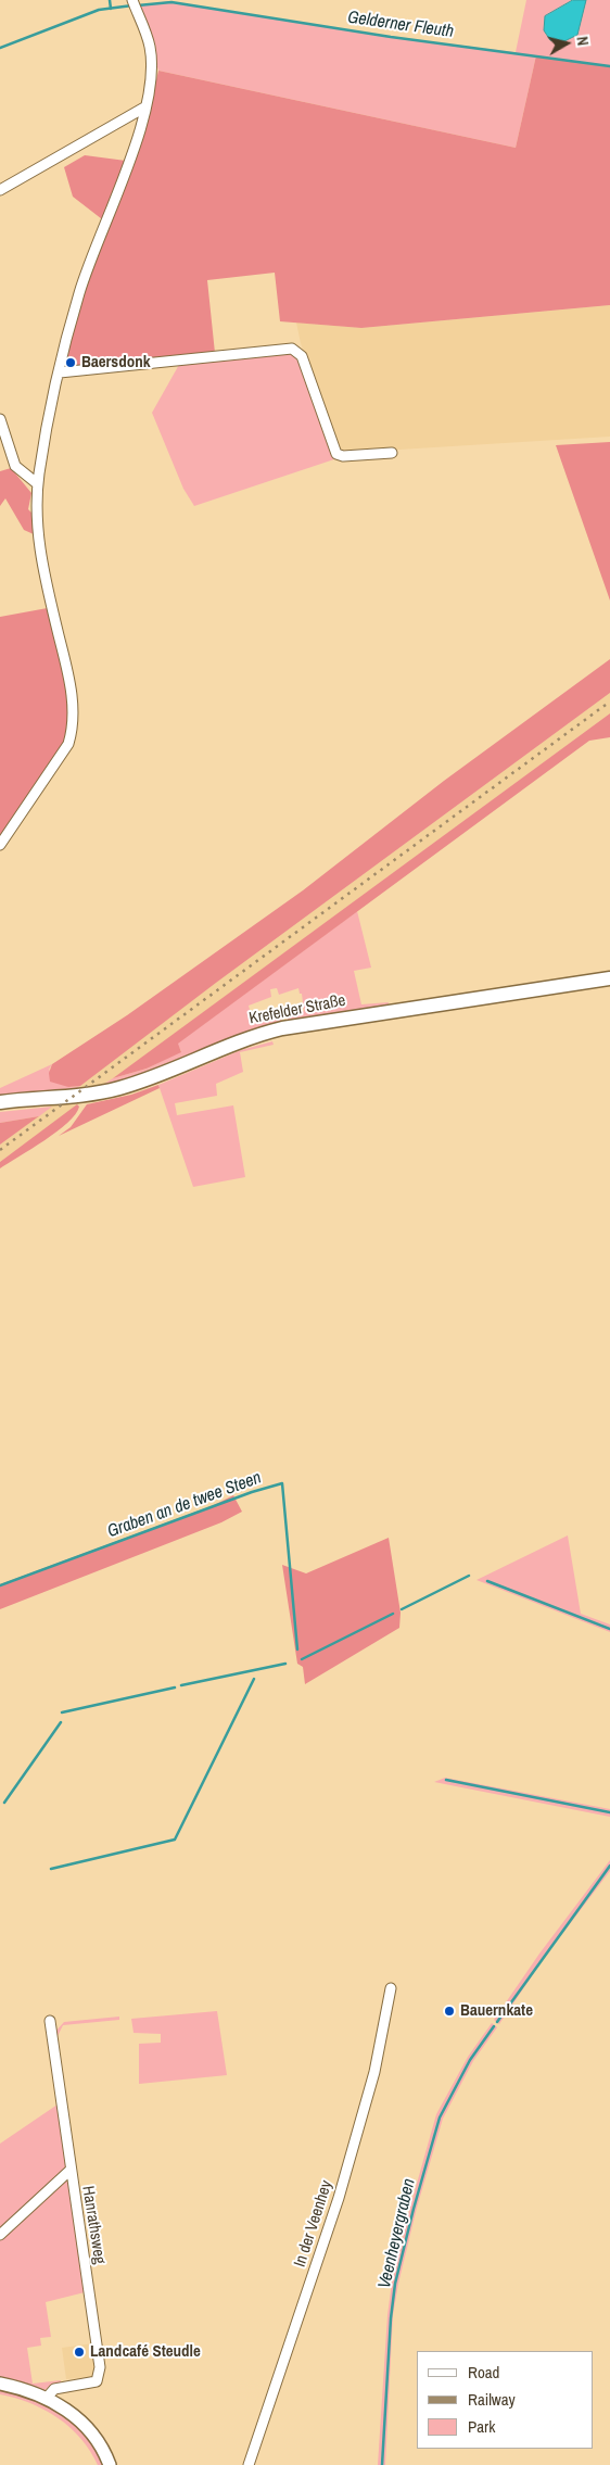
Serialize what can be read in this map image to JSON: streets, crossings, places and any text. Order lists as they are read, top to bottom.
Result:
{
  "streets": {
    "main road": ["Krefelder Straße"],
    "street": ["In der Veenhey", "Hanrathsweg"]
  },
  "water": ["Gelderner Fleuth", "Graben an de twee Steen", "Veenheyergraben"],
  "places": ["Baersdonk", "Bauernkate", "Landcafé Steudle"],
  "legend": ["Road", "Railway", "Park"],
  "north": "right"
}
